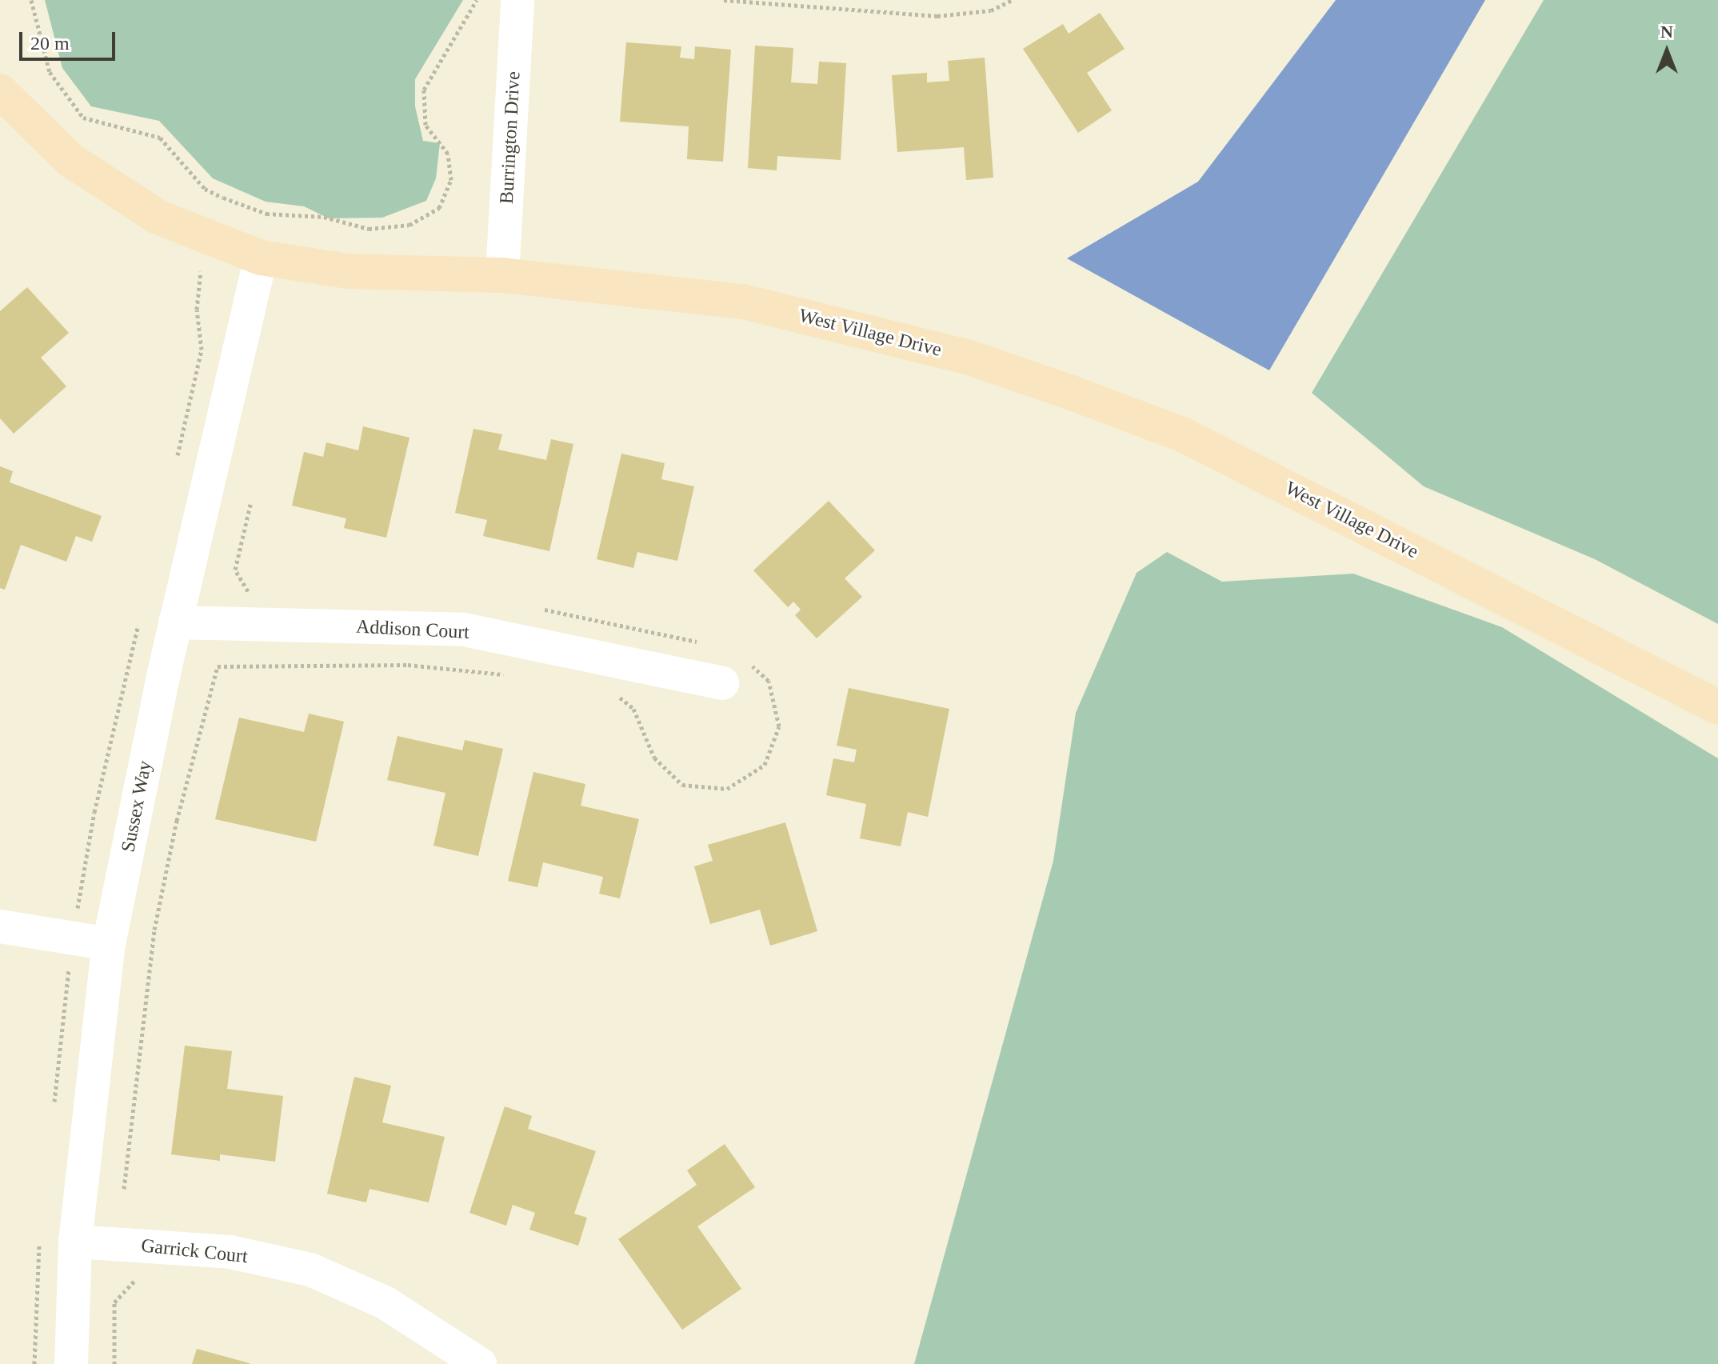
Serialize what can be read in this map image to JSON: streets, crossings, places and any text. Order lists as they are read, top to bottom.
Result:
{
  "streets": {
    "street": [
      "Burrington Drive",
      "West Village Drive",
      "Addison Court",
      "Sussex Way",
      "Garrick Court"
    ]
  },
  "crossings": [
    ["Burrington Drive", "West Village Drive"],
    ["West Village Drive", "Sussex Way"],
    ["Addison Court", "Sussex Way"],
    ["Sussex Way", "Garrick Court"]
  ],
  "scale_bar": "20 m",
  "north": "top"
}
